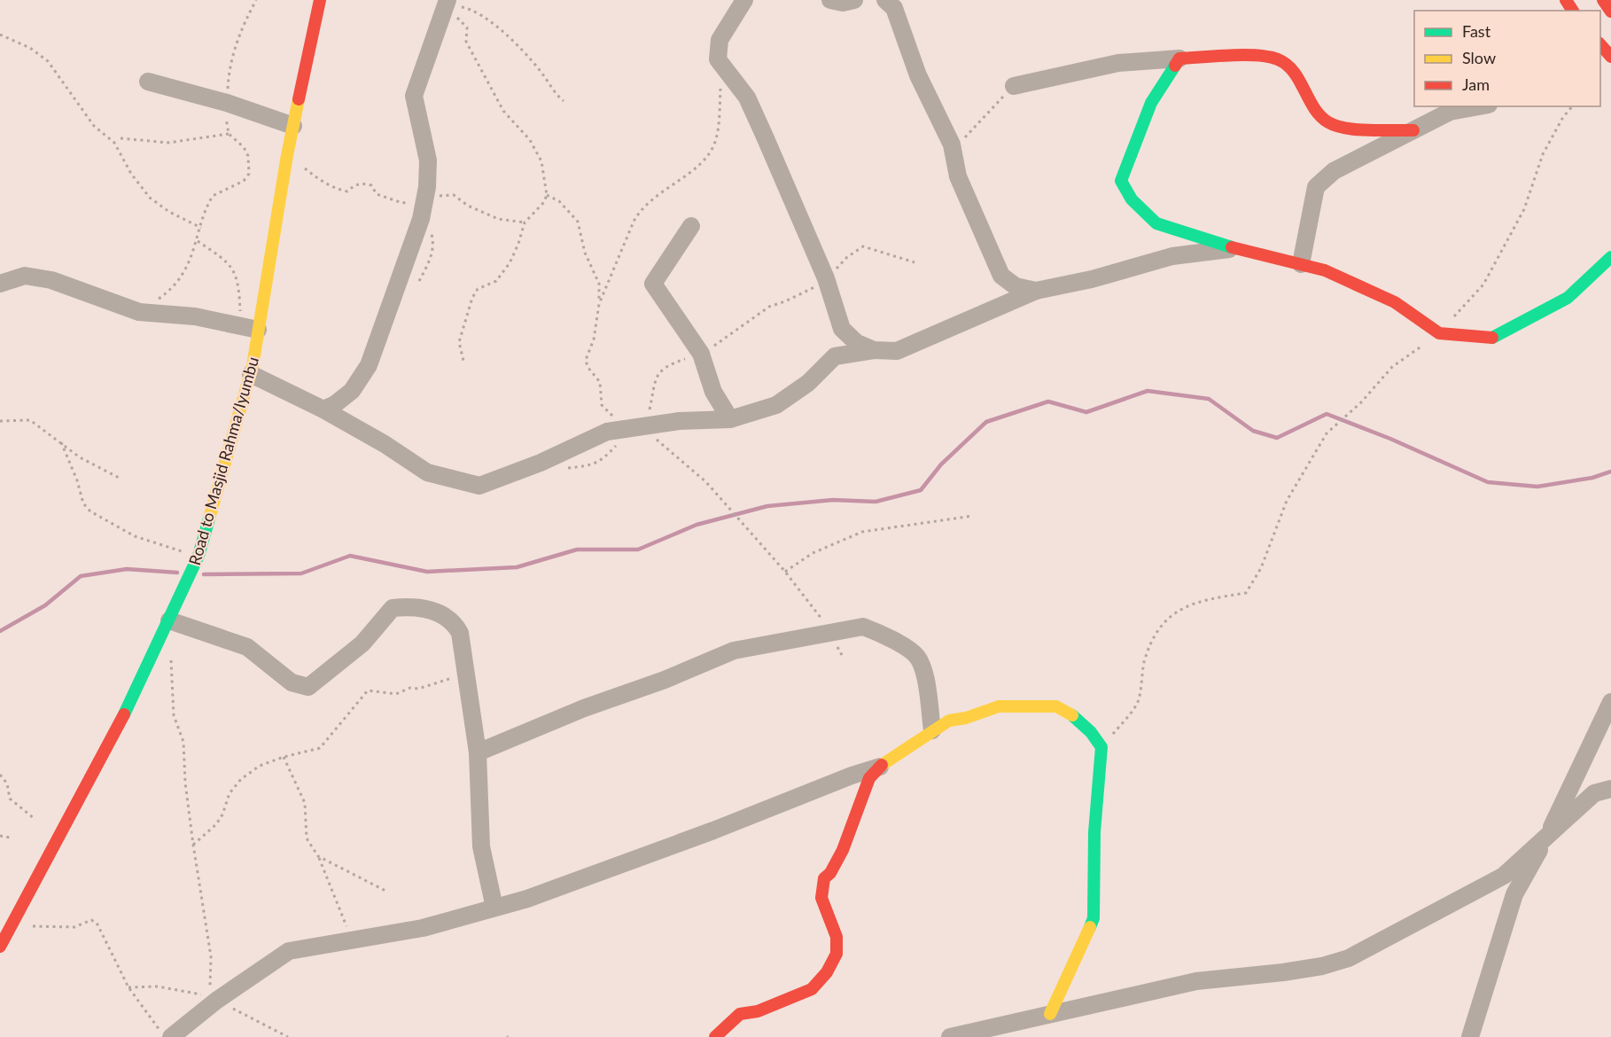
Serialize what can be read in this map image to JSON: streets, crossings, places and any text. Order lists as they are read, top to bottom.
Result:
{
  "streets": {
    "street": ["Road to Masjid Rahma/Iyumbu"]
  },
  "legend": ["Fast", "Slow", "Jam"]
}
